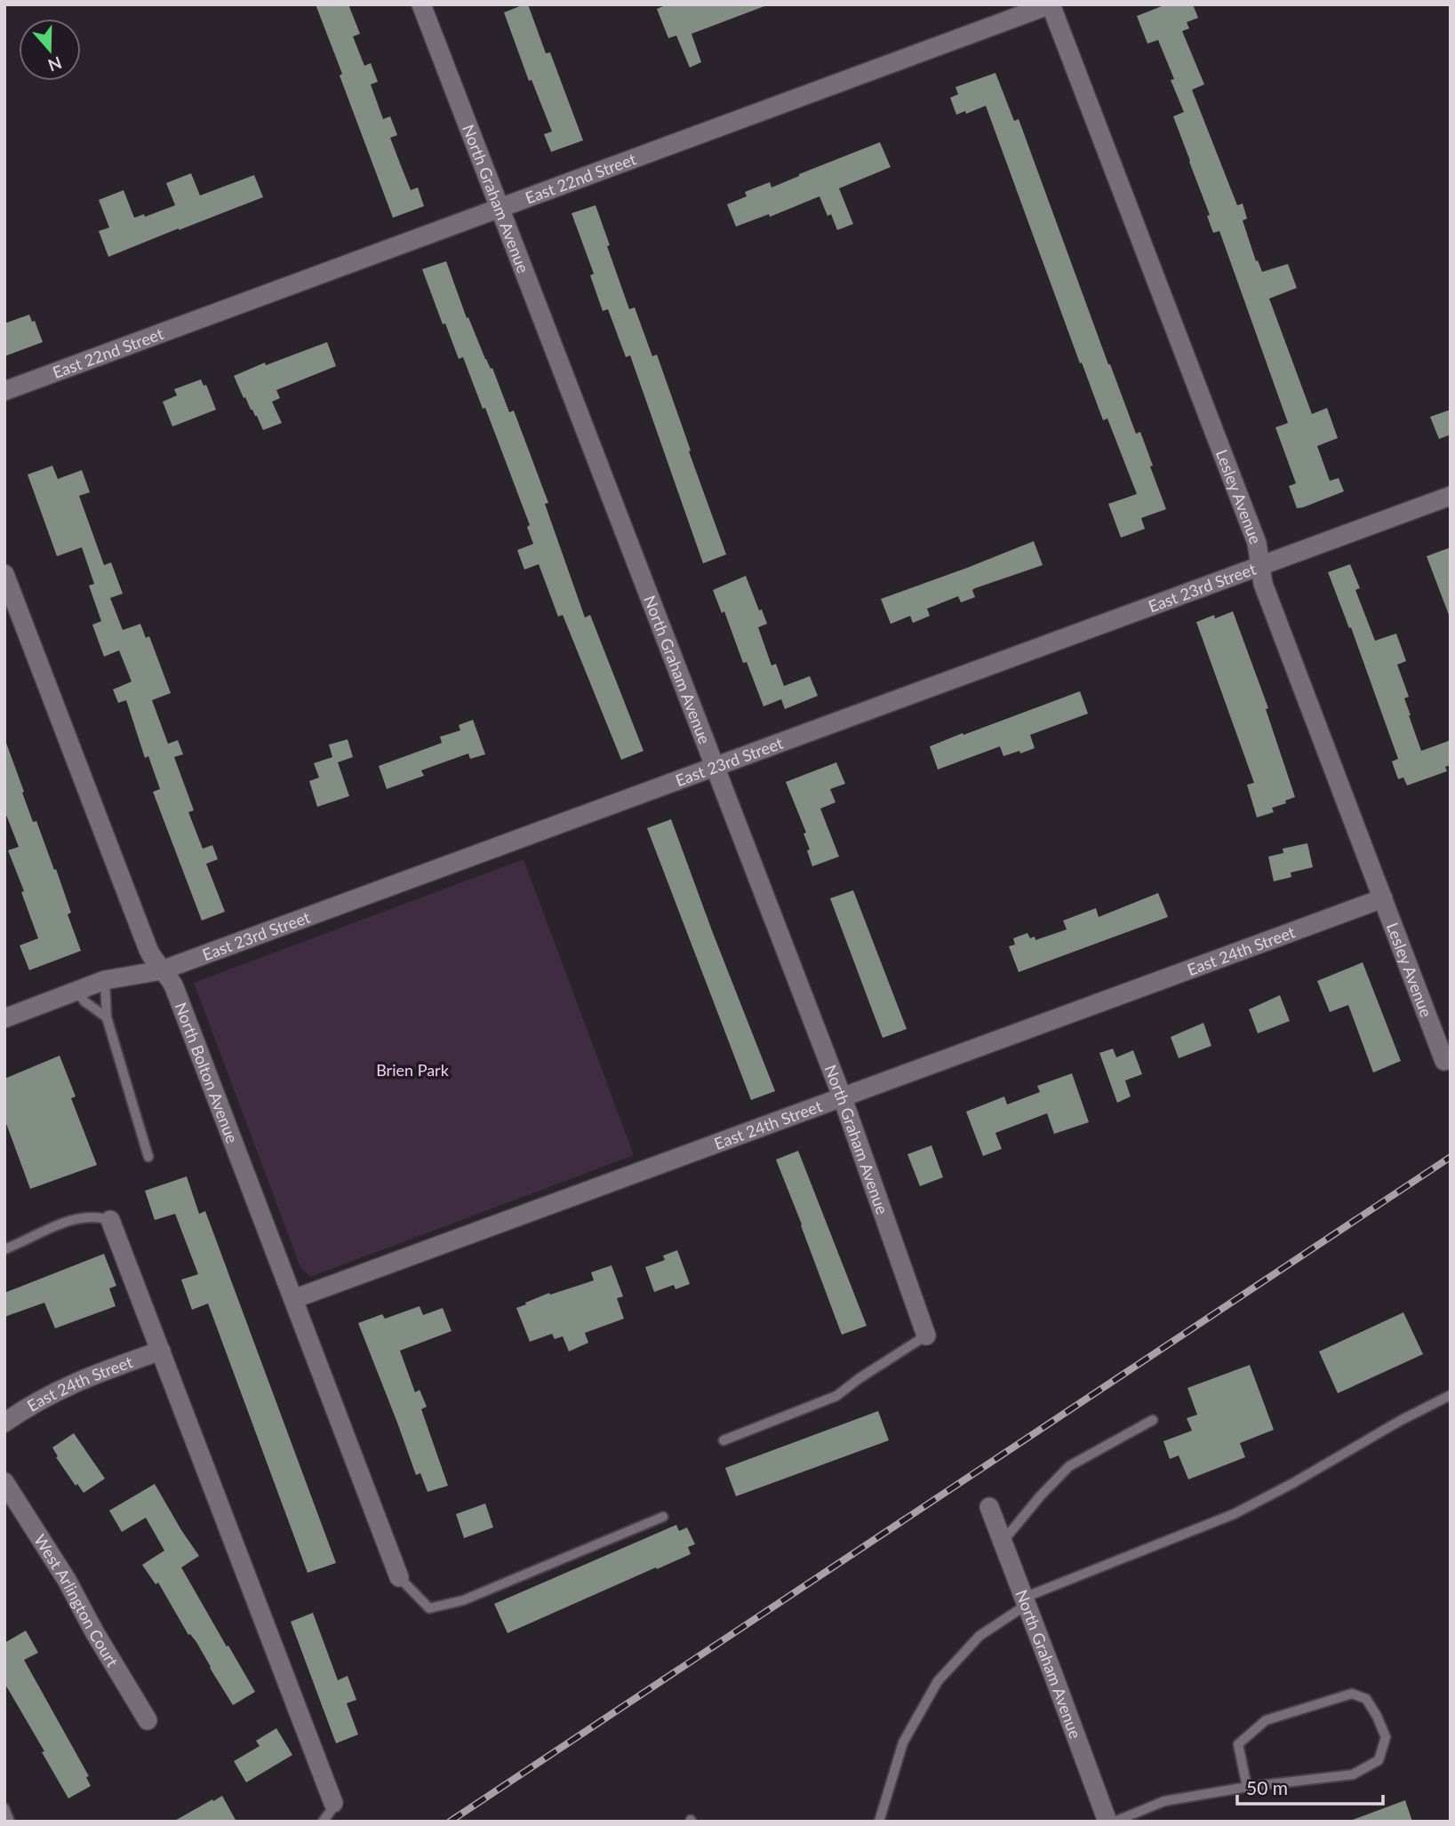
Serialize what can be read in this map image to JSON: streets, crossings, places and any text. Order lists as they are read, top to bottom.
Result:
{
  "streets": {
    "street": [
      "East 22nd Street",
      "North Graham Avenue",
      "Lesley Avenue",
      "East 23rd Street",
      "East 24th Street",
      "North Bolton Avenue",
      "West Arlington Court"
    ]
  },
  "crossings": [
    ["East 22nd Street", "North Graham Avenue"],
    ["East 22nd Street", "Lesley Avenue"],
    ["North Graham Avenue", "East 23rd Street"],
    ["North Graham Avenue", "East 24th Street"],
    ["Lesley Avenue", "East 23rd Street"],
    ["Lesley Avenue", "East 24th Street"],
    ["East 23rd Street", "North Bolton Avenue"],
    ["East 24th Street", "North Bolton Avenue"]
  ],
  "parks": ["Brien Park"],
  "scale_bar": "50 m",
  "north": "bottom"
}
